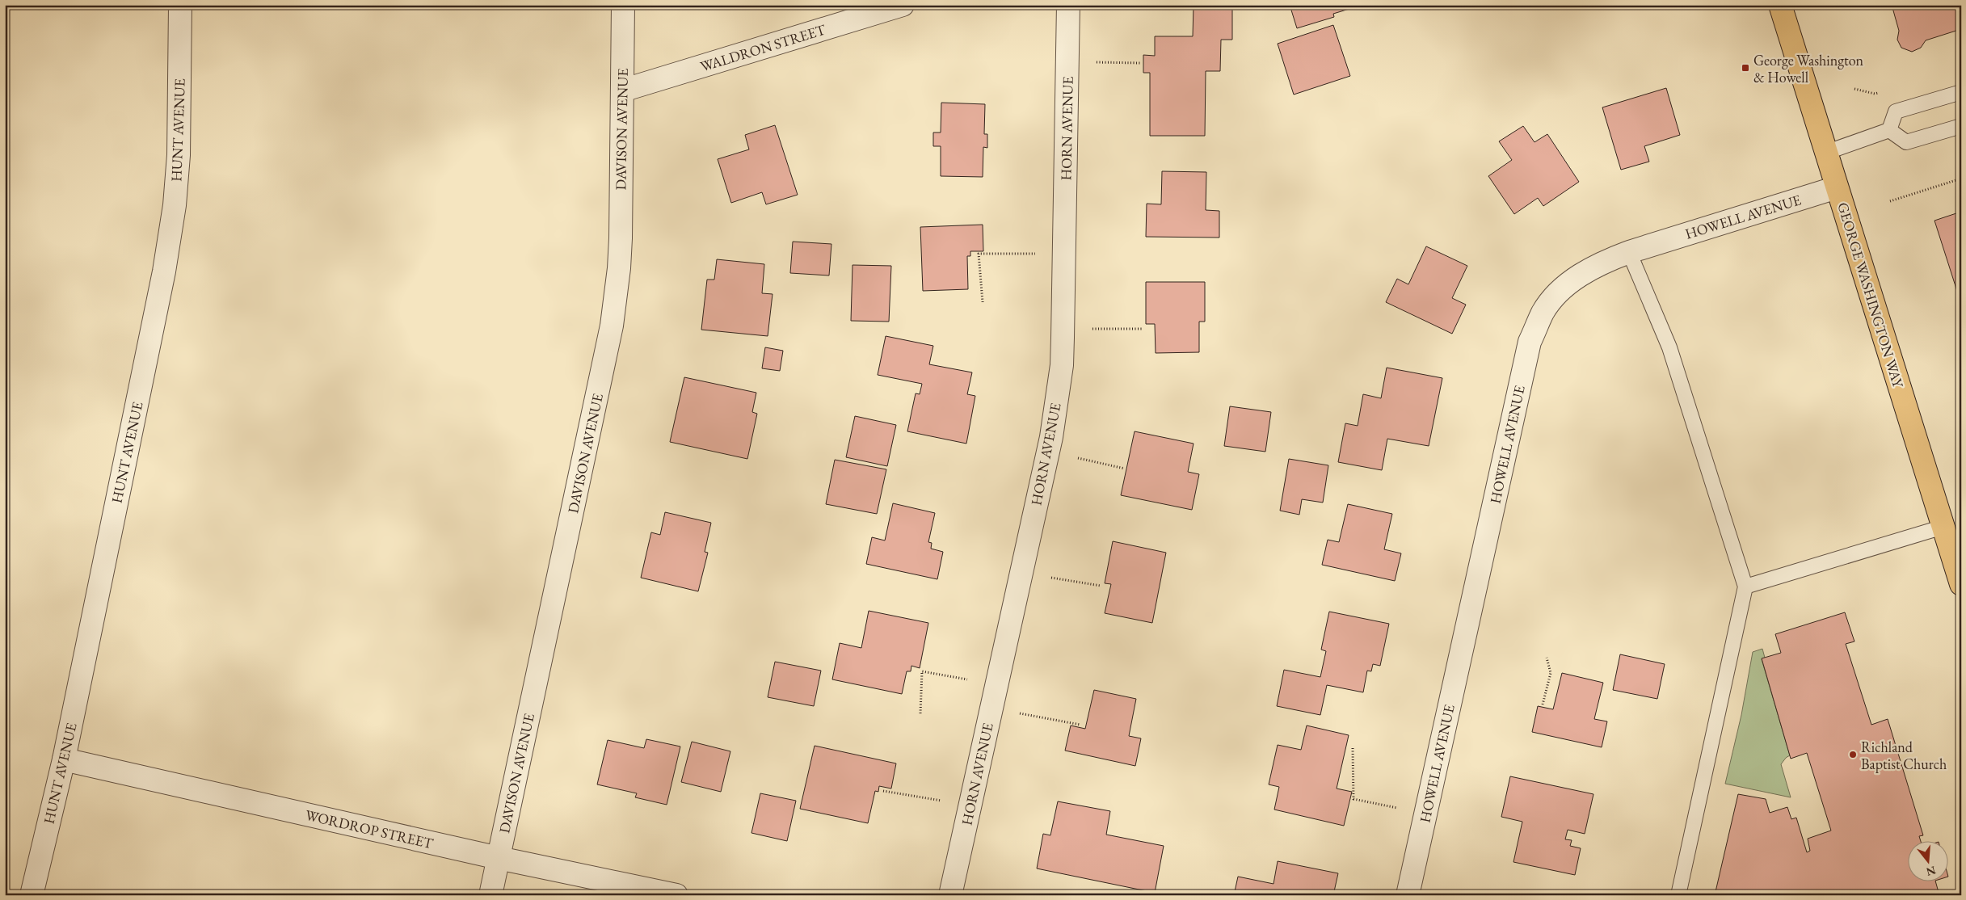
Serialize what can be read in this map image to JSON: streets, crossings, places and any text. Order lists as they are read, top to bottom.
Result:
{
  "streets": {
    "main road": ["GEORGE WASHINGTON WAY"],
    "street": [
      "WALDRON STREET",
      "HORN AVENUE",
      "DAVISON AVENUE",
      "HUNT AVENUE",
      "HOWELL AVENUE",
      "WORDROP STREET"
    ]
  },
  "crossings": [
    ["WALDRON STREET", "DAVISON AVENUE"],
    ["DAVISON AVENUE", "WORDROP STREET"],
    ["HUNT AVENUE", "WORDROP STREET"],
    ["HOWELL AVENUE", "GEORGE WASHINGTON WAY"]
  ],
  "places": {
    "transit": ["George Washington & Howell"],
    "other": ["Richland Baptist Church"]
  },
  "north": "bottom"
}
